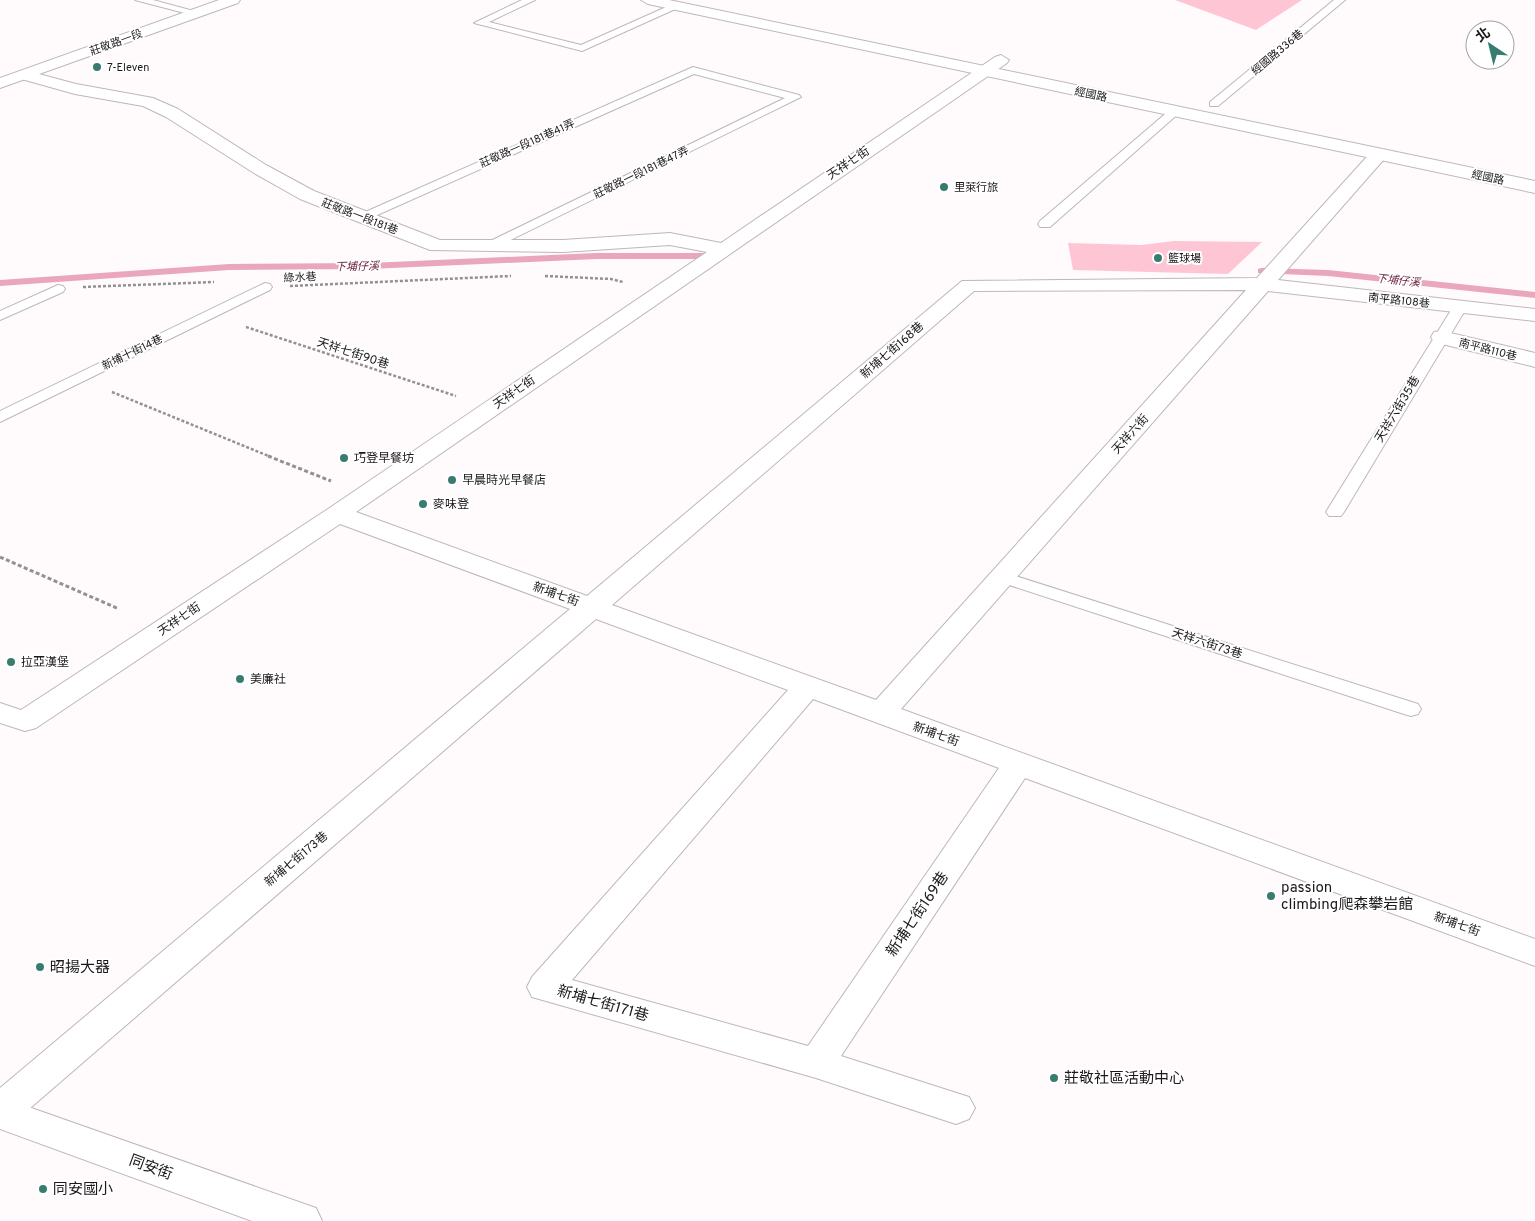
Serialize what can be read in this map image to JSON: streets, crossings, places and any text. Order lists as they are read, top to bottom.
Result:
{
  "streets": {
    "street": [
      "莊敬路一段",
      "經國路",
      "天祥七街",
      "莊敬路一段181巷",
      "南平路108巷",
      "南平路110巷",
      "新埔七街168巷",
      "天祥六街",
      "新埔七街",
      "新埔七街173巷",
      "新埔七街169巷",
      "新埔七街171巷",
      "同安街"
    ],
    "lane": [
      "經國路336巷",
      "莊敬路一段181巷41弄",
      "莊敬路一段181巷47弄",
      "新埔十街14巷",
      "天祥六街35巷",
      "天祥六街73巷"
    ],
    "path": ["綠水巷", "天祥七街90巷"]
  },
  "crossings": [
    ["莊敬路一段", "莊敬路一段181巷"],
    ["經國路336巷", "經國路"],
    ["經國路", "天祥七街"],
    ["經國路", "天祥六街"],
    ["莊敬路一段181巷41弄", "莊敬路一段181巷47弄"],
    ["莊敬路一段181巷41弄", "莊敬路一段181巷"],
    ["天祥七街", "莊敬路一段181巷"],
    ["天祥七街", "天祥七街90巷"],
    ["天祥七街", "新埔七街"],
    ["莊敬路一段181巷47弄", "莊敬路一段181巷"],
    ["綠水巷", "新埔十街14巷"],
    ["南平路108巷", "新埔七街168巷"],
    ["南平路108巷", "天祥六街35巷"],
    ["南平路108巷", "天祥六街"],
    ["南平路110巷", "天祥六街35巷"],
    ["新埔七街168巷", "天祥六街"],
    ["新埔七街168巷", "新埔七街"],
    ["新埔七街168巷", "新埔七街173巷"],
    ["新埔十街14巷", "天祥七街90巷"],
    ["天祥六街", "新埔七街"],
    ["天祥六街", "天祥六街73巷"],
    ["新埔七街", "新埔七街173巷"],
    ["新埔七街", "新埔七街169巷"],
    ["新埔七街", "新埔七街171巷"],
    ["新埔七街173巷", "同安街"],
    ["新埔七街169巷", "新埔七街171巷"]
  ],
  "water": ["下埔仔溪"],
  "places": [
    "7-Eleven",
    "里萊行旅",
    "籃球場",
    "巧登早餐坊",
    "早晨時光早餐店",
    "麥味登",
    "拉亞漢堡",
    "美廉社",
    "passion climbing爬森攀岩館",
    "昭揚大器",
    "莊敬社區活動中心",
    "同安國小"
  ],
  "north": "top left"
}
